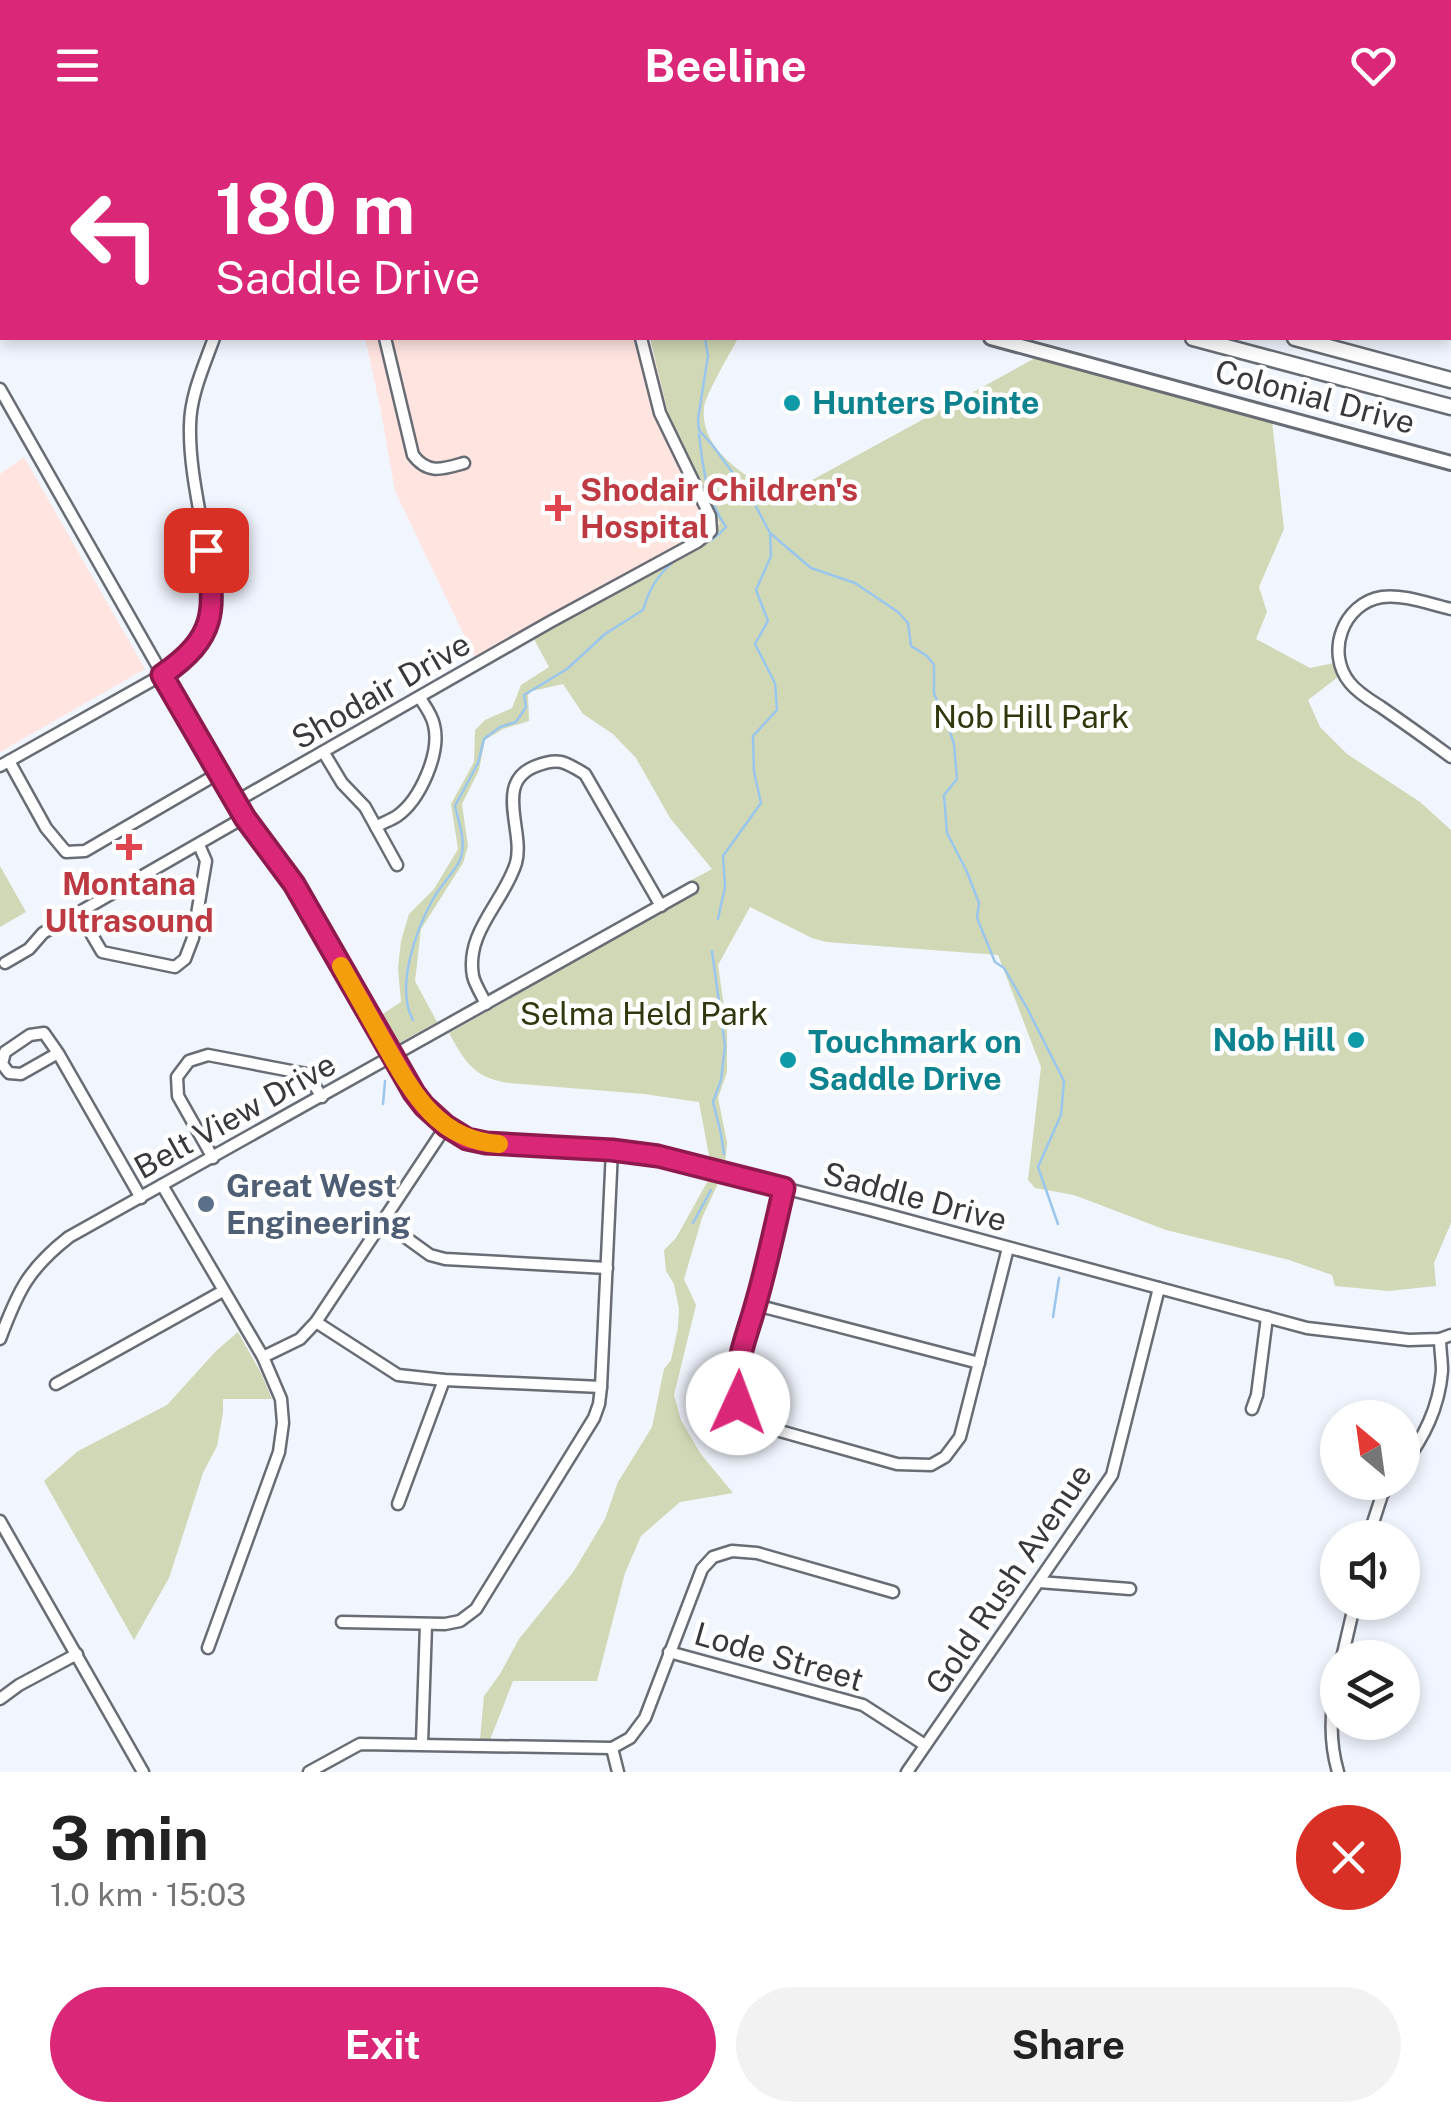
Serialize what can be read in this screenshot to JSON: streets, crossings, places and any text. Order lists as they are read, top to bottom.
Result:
{
  "streets": {
    "main road": ["Colonial Drive"],
    "street": [
      "Shodair Drive",
      "Belt View Drive",
      "Saddle Drive",
      "Gold Rush Avenue",
      "Lode Street"
    ]
  },
  "crossings": [
    ["Shodair Drive", "Saddle Drive"],
    ["Belt View Drive", "Saddle Drive"],
    ["Saddle Drive", "Gold Rush Avenue"],
    ["Gold Rush Avenue", "Lode Street"]
  ],
  "parks": ["Nob Hill Park", "Selma Held Park"],
  "places": {
    "other": [
      "Hunters Pointe",
      "Nob Hill",
      "Touchmark on Saddle Drive",
      "Great West Engineering"
    ],
    "health": ["Shodair Children's Hospital", "Montana Ultrasound"]
  },
  "north": "top left",
  "page": {
    "header": "Beeline",
    "turn": ["180 m", "Saddle Drive"],
    "heading": ["3 min", "1.0 km · 15:03"],
    "buttons": ["Exit", "Share"]
  }
}
